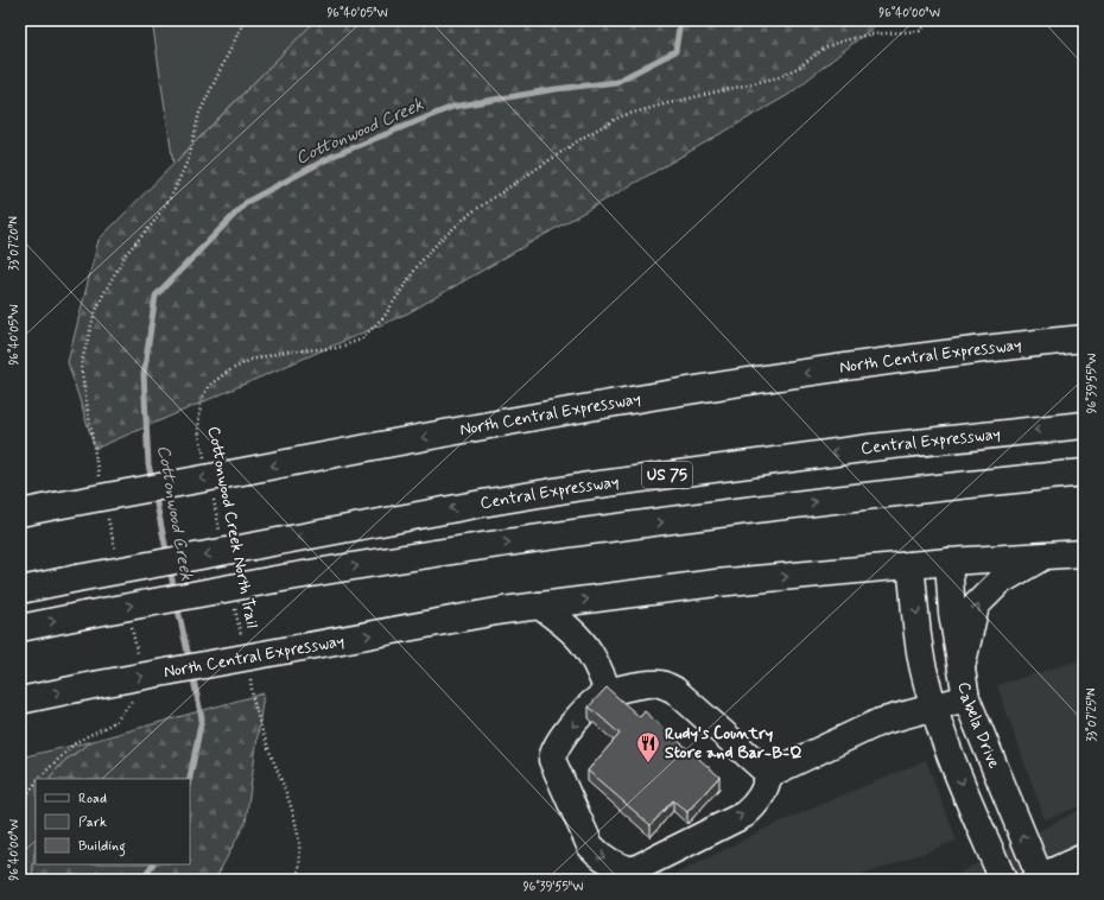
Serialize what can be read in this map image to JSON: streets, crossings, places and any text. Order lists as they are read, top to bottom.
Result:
{
  "streets": {
    "main road": [
      "North Central Expressway",
      "Central Expressway",
      "US 75",
      "Cabela Drive"
    ],
    "path": ["Cottonwood Creek North Trail"]
  },
  "crossings": [
    ["North Central Expressway", "Cabela Drive"]
  ],
  "water": ["Cottonwood Creek"],
  "places": {
    "restaurant": ["Rudy's Country Store and Bar-B-Q"]
  },
  "legend": ["Road", "Park", "Building"],
  "coordinates": [
    "96°40'05\"W",
    "96°40'00\"W",
    "33°07'20\"N",
    "96°39'55\"W",
    "33°07'25\"N"
  ]
}
